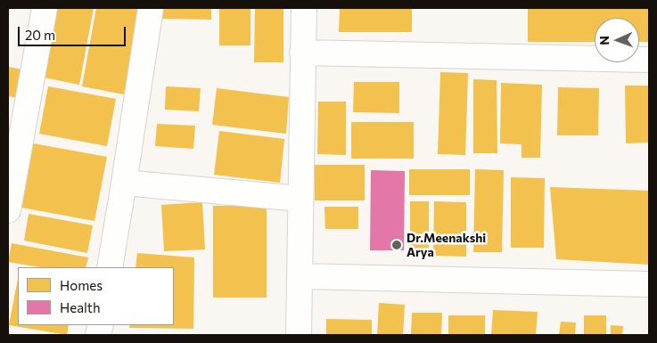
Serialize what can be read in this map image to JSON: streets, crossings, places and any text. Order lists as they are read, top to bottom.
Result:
{
  "places": ["Dr.Meenakshi Arya"],
  "legend": ["Homes", "Health"],
  "scale_bar": "20 m",
  "north": "left"
}
